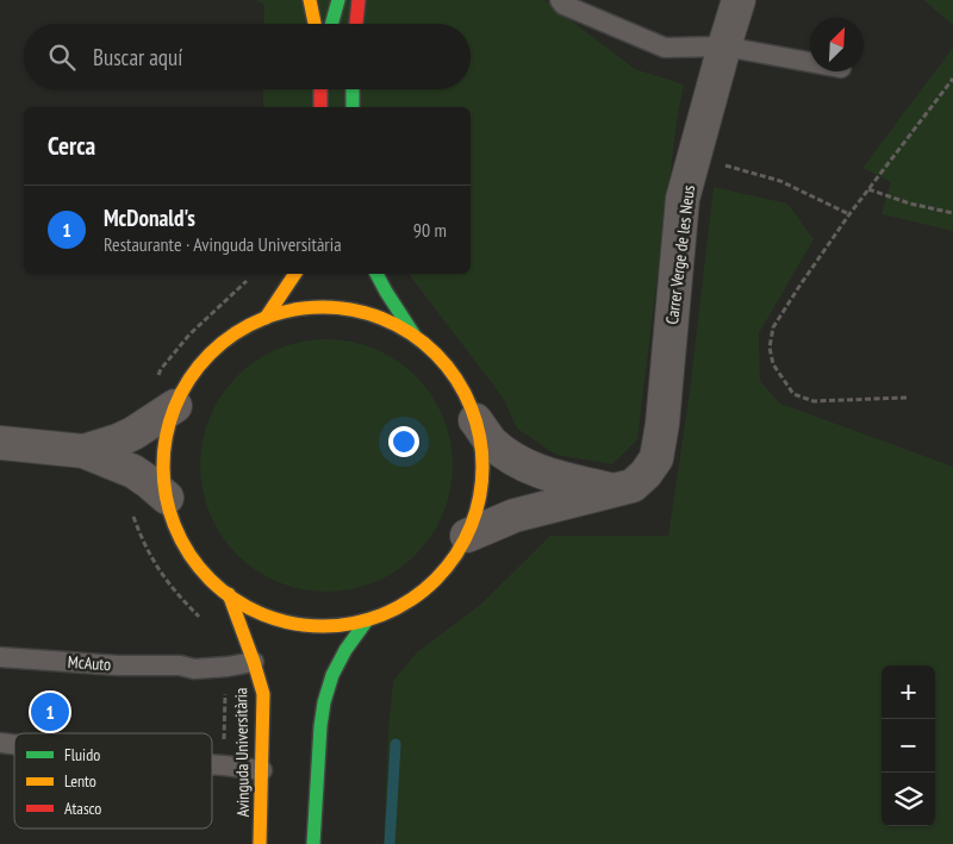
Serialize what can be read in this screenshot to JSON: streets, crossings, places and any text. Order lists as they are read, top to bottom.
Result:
{
  "streets": {
    "main road": ["Avinguda Universitària"],
    "street": ["Carrer Verge de les Neus"],
    "lane": ["McAuto"]
  },
  "crossings": [
    ["McAuto", "Avinguda Universitària"]
  ],
  "legend": ["Fluido", "Lento", "Atasco"],
  "north": "top right",
  "page": {
    "search": "Buscar aquí",
    "heading": "Cerca",
    "list": [
      {
        "mark": "1",
        "name": "McDonald's",
        "note": "Restaurante · Avinguda Universitària",
        "value": "90 m"
      }
    ],
    "map_buttons": ["+", "−"],
    "pins": "1"
  }
}
